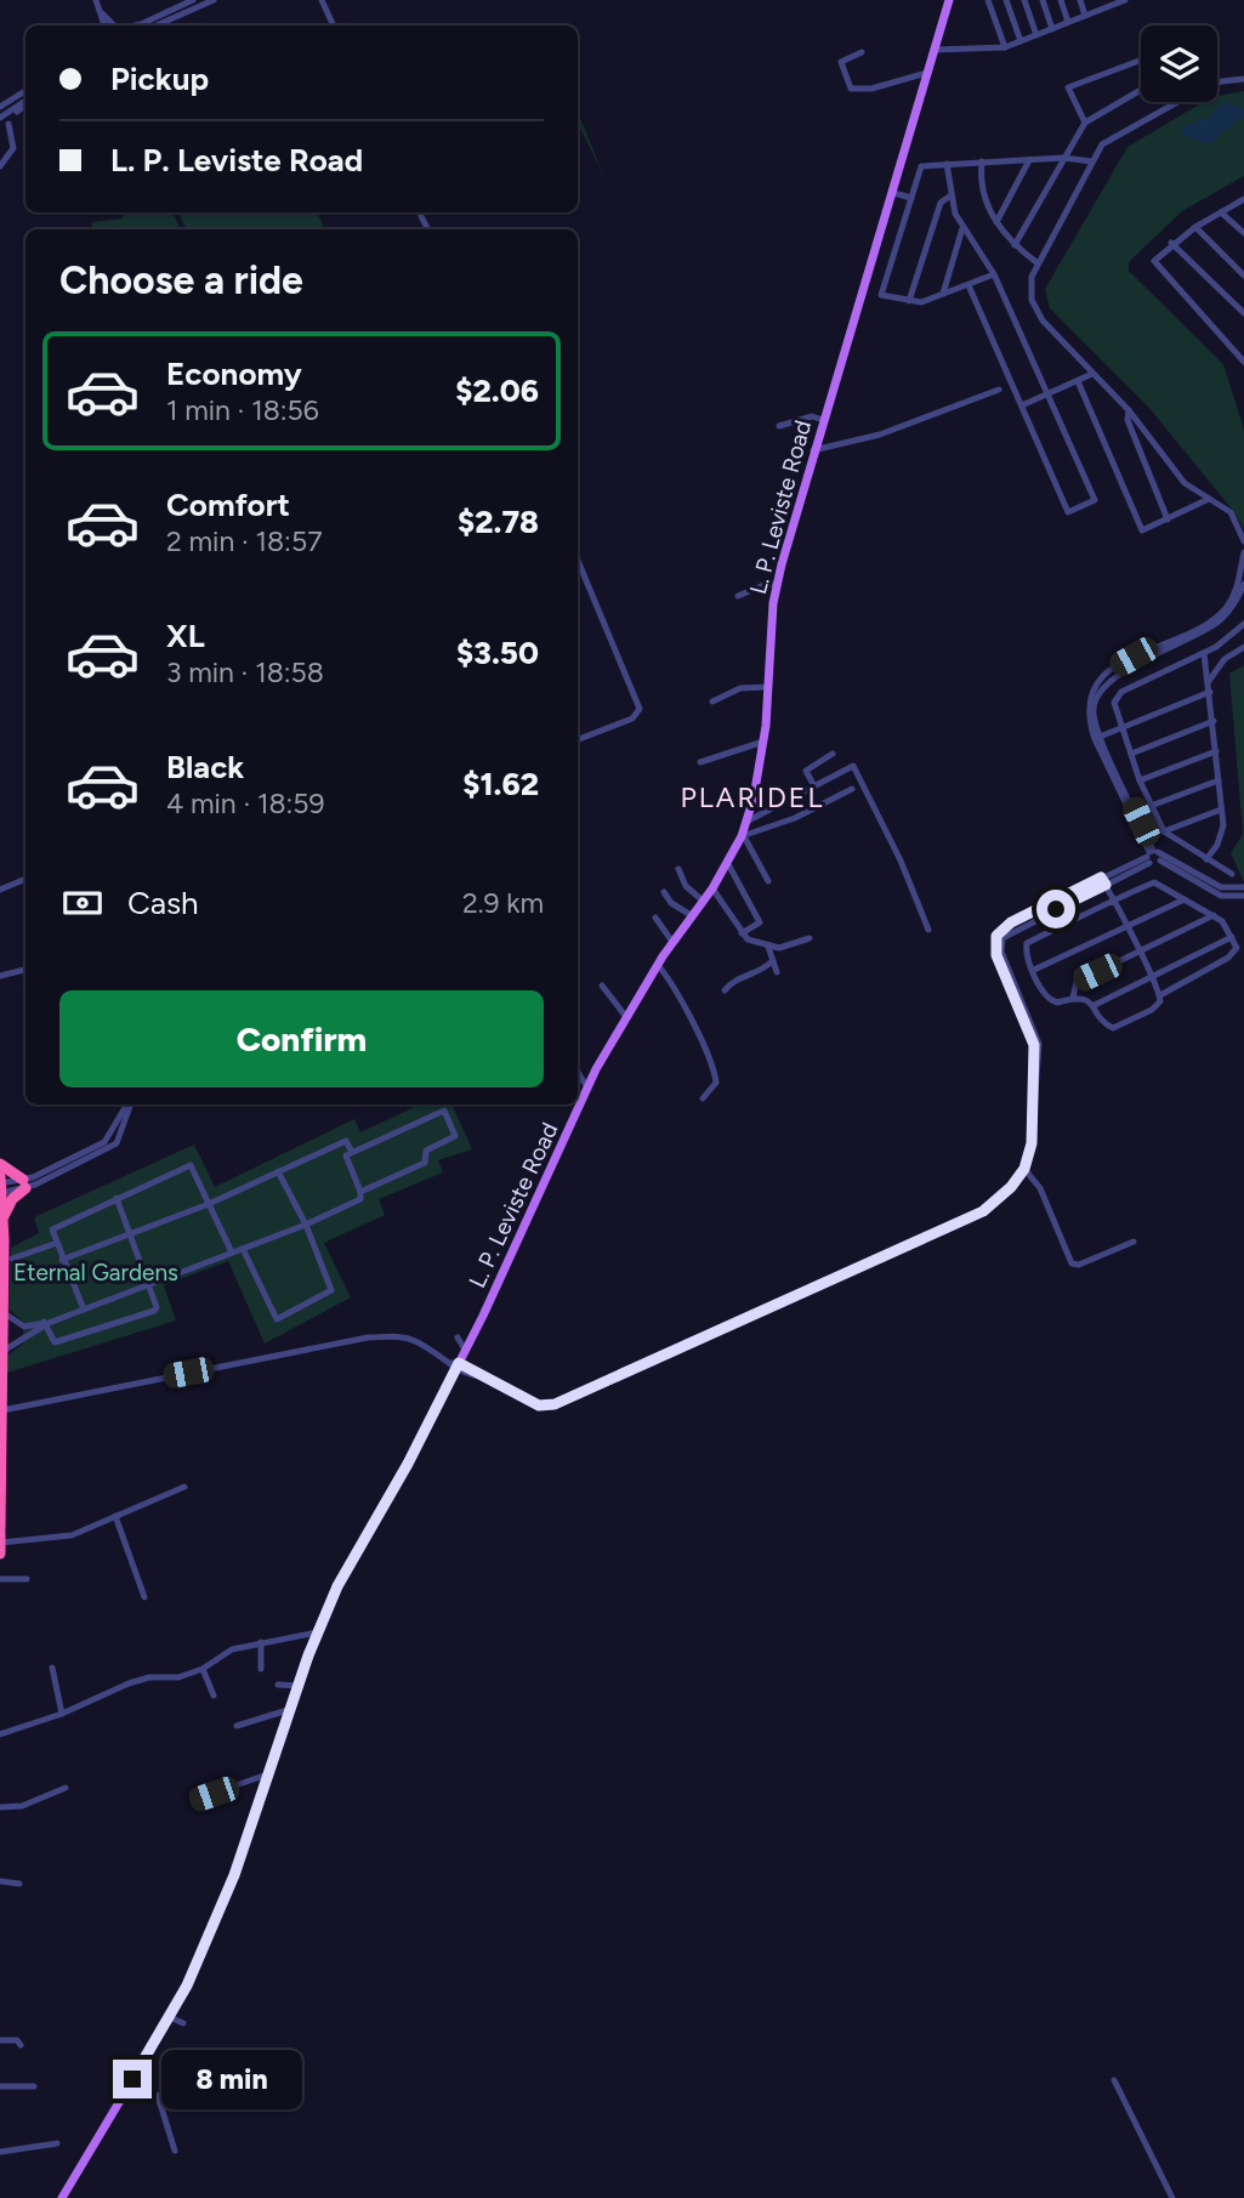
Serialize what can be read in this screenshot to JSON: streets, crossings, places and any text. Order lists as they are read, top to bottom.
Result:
{
  "streets": {
    "main road": ["L. P. Leviste Road"]
  },
  "districts": ["PLARIDEL"],
  "parks": ["Eternal Gardens"],
  "page": {
    "banner": ["Pickup", "L. P. Leviste Road"],
    "heading": "Choose a ride",
    "list": [
      {
        "name": "Economy",
        "note": "1 min · 18:56",
        "value": "$2.06"
      },
      {
        "name": "Comfort",
        "note": "2 min · 18:57",
        "value": "$2.78"
      },
      {
        "name": "XL",
        "note": "3 min · 18:58",
        "value": "$3.50"
      },
      {
        "name": "Black",
        "note": "4 min · 18:59",
        "value": "$1.62"
      }
    ],
    "pay": ["Cash", "2.9 km"],
    "buttons": "Confirm",
    "bubble": "8 min"
  }
}
